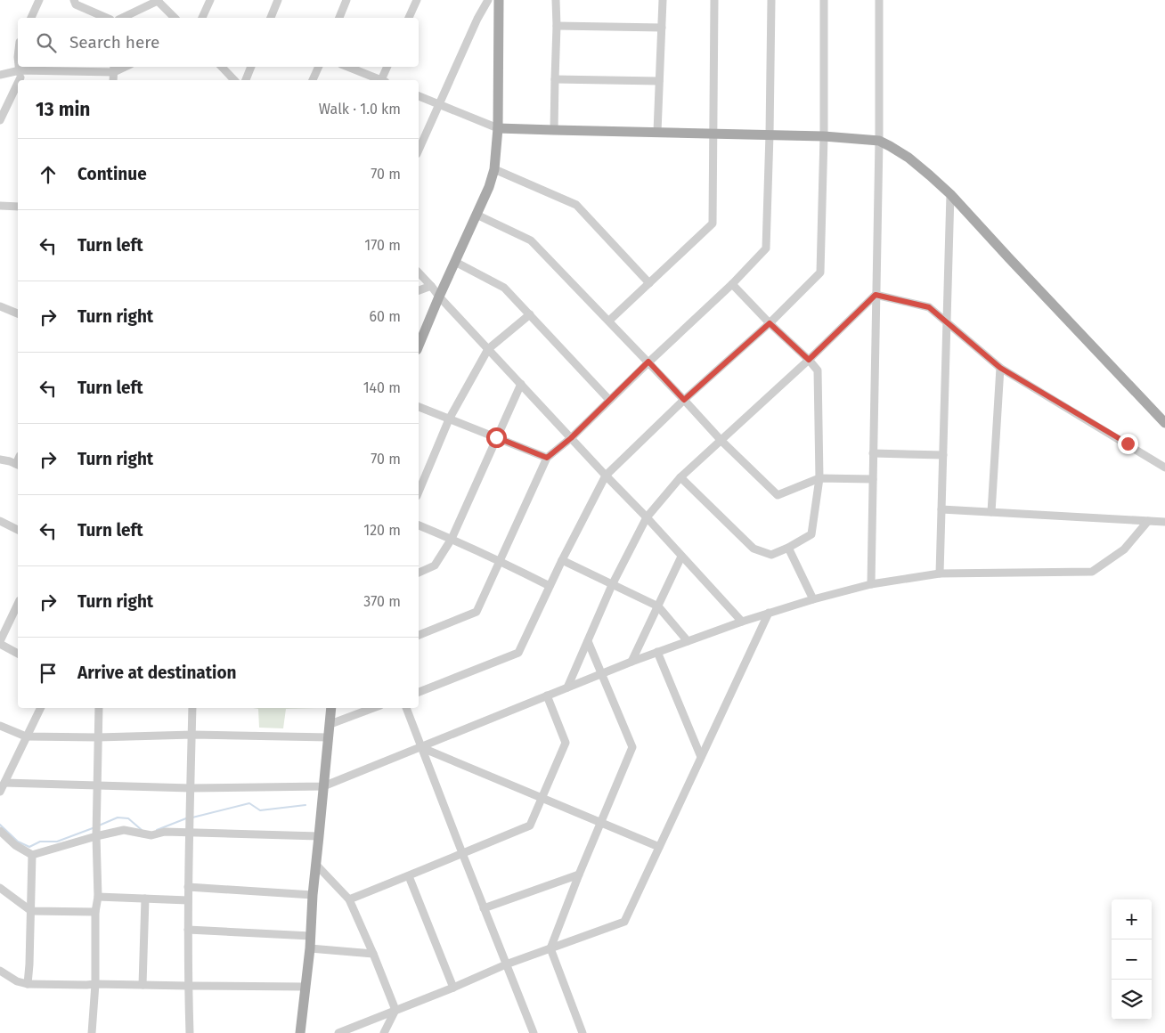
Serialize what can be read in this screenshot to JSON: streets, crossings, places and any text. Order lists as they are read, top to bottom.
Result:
{
  "page": {
    "search": "Search here",
    "heading": ["13 min", "Walk · 1.0 km"],
    "list": [
      ["Continue", "70 m"],
      ["Turn left", "170 m"],
      ["Turn right", "60 m"],
      ["Turn left", "140 m"],
      ["Turn right", "70 m"],
      ["Turn left", "120 m"],
      ["Turn right", "370 m"],
      "Arrive at destination"
    ],
    "map_buttons": ["+", "−"]
  }
}
